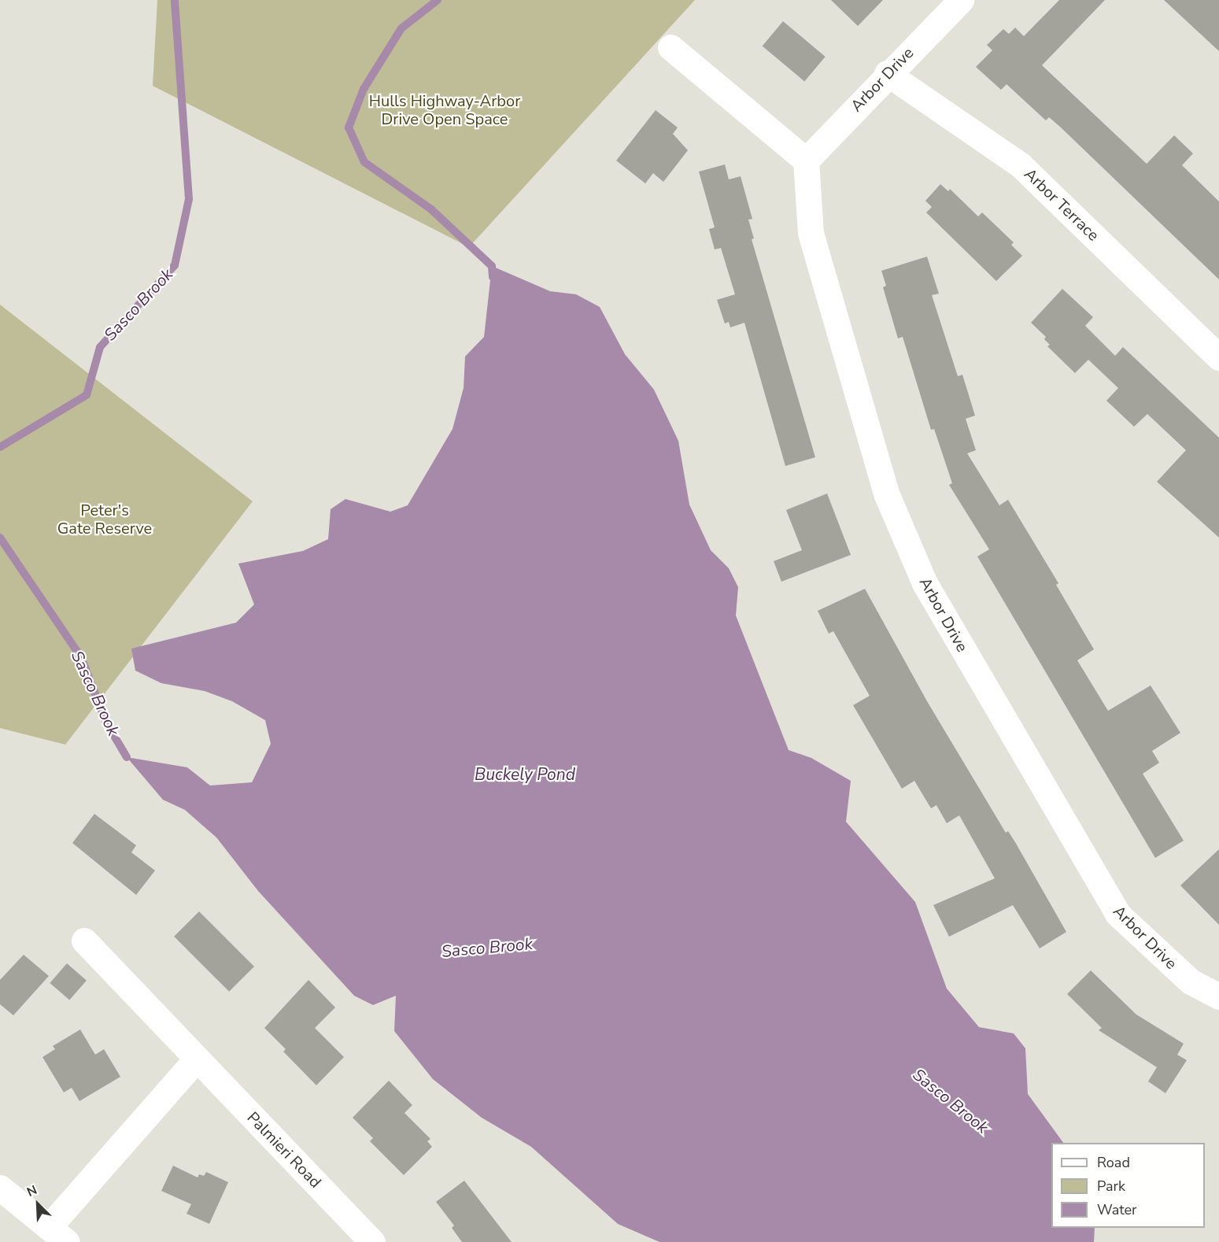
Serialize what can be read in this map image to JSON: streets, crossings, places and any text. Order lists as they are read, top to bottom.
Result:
{
  "streets": {
    "street": ["Arbor Drive", "Arbor Terrace", "Palmieri Road"]
  },
  "crossings": [
    ["Arbor Drive", "Arbor Terrace"]
  ],
  "water": ["Sasco Brook", "Buckely Pond"],
  "parks": ["Hulls Highway-Arbor Drive Open Space", "Peter's Gate Reserve"],
  "legend": ["Road", "Park", "Water"],
  "north": "top left"
}
